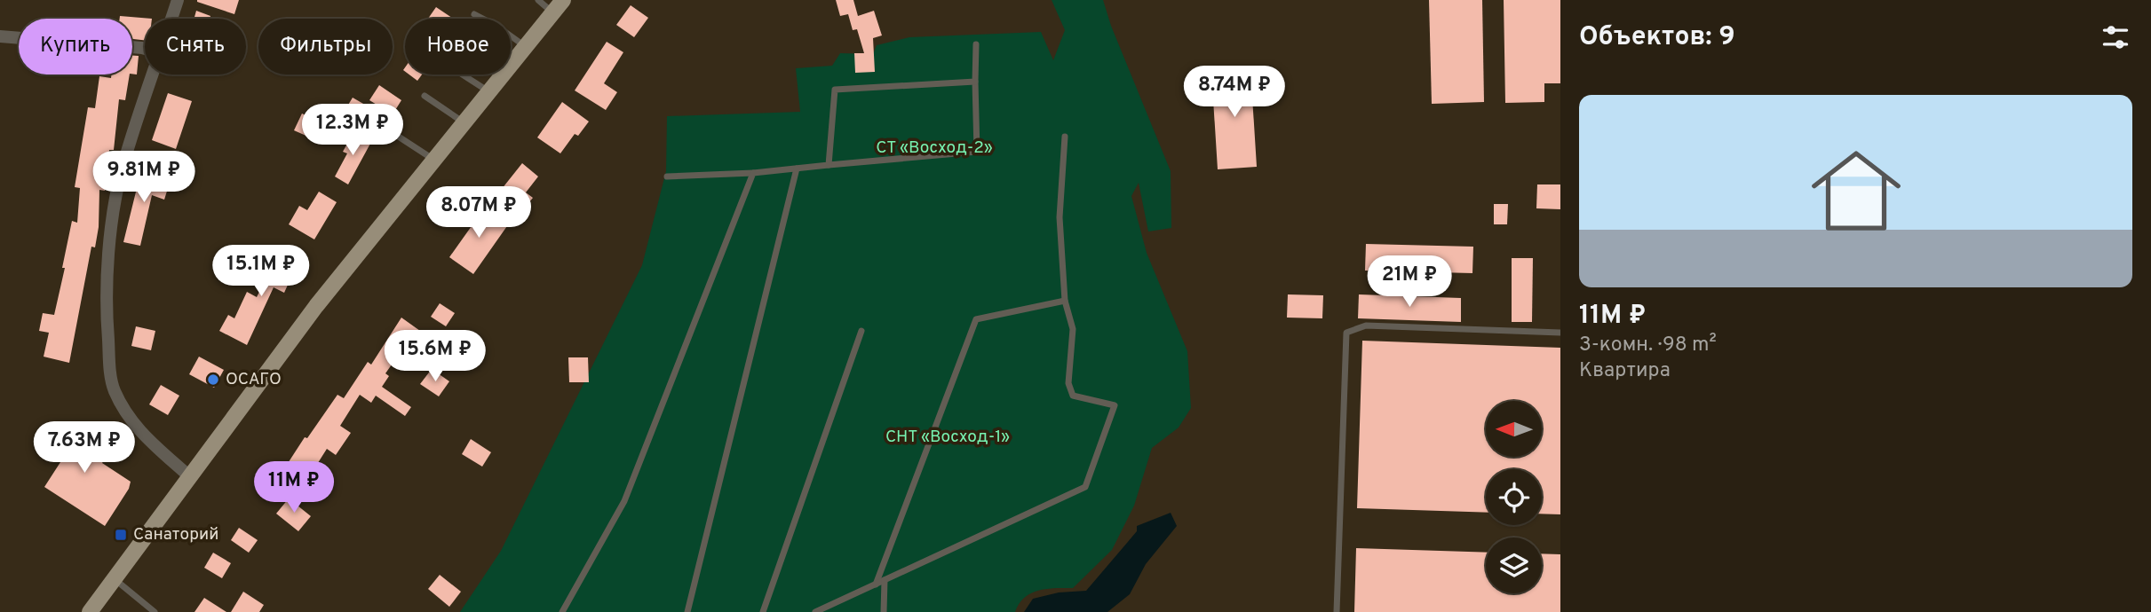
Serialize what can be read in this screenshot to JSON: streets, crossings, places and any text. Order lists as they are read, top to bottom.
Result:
{
  "parks": ["СТ «Восход-2»", "СНТ «Восход-1»"],
  "places": {
    "other": ["ОСАГО"],
    "transit": ["Санаторий"]
  },
  "north": "left",
  "page": {
    "heading": "Объектов: 9",
    "chip": [
      "Купить",
      "Снять",
      "Фильтры",
      "Новое"
    ],
    "price": [
      "8.74M ₽",
      "12.3M ₽",
      "9.81M ₽",
      "8.07M ₽",
      "15.1M ₽",
      "21M ₽",
      "15.6M ₽",
      "7.63M ₽",
      "11M ₽"
    ],
    "list": [
      {
        "name": "11M ₽",
        "note": "3-комн. · 98 m² · Квартира"
      }
    ]
  }
}
